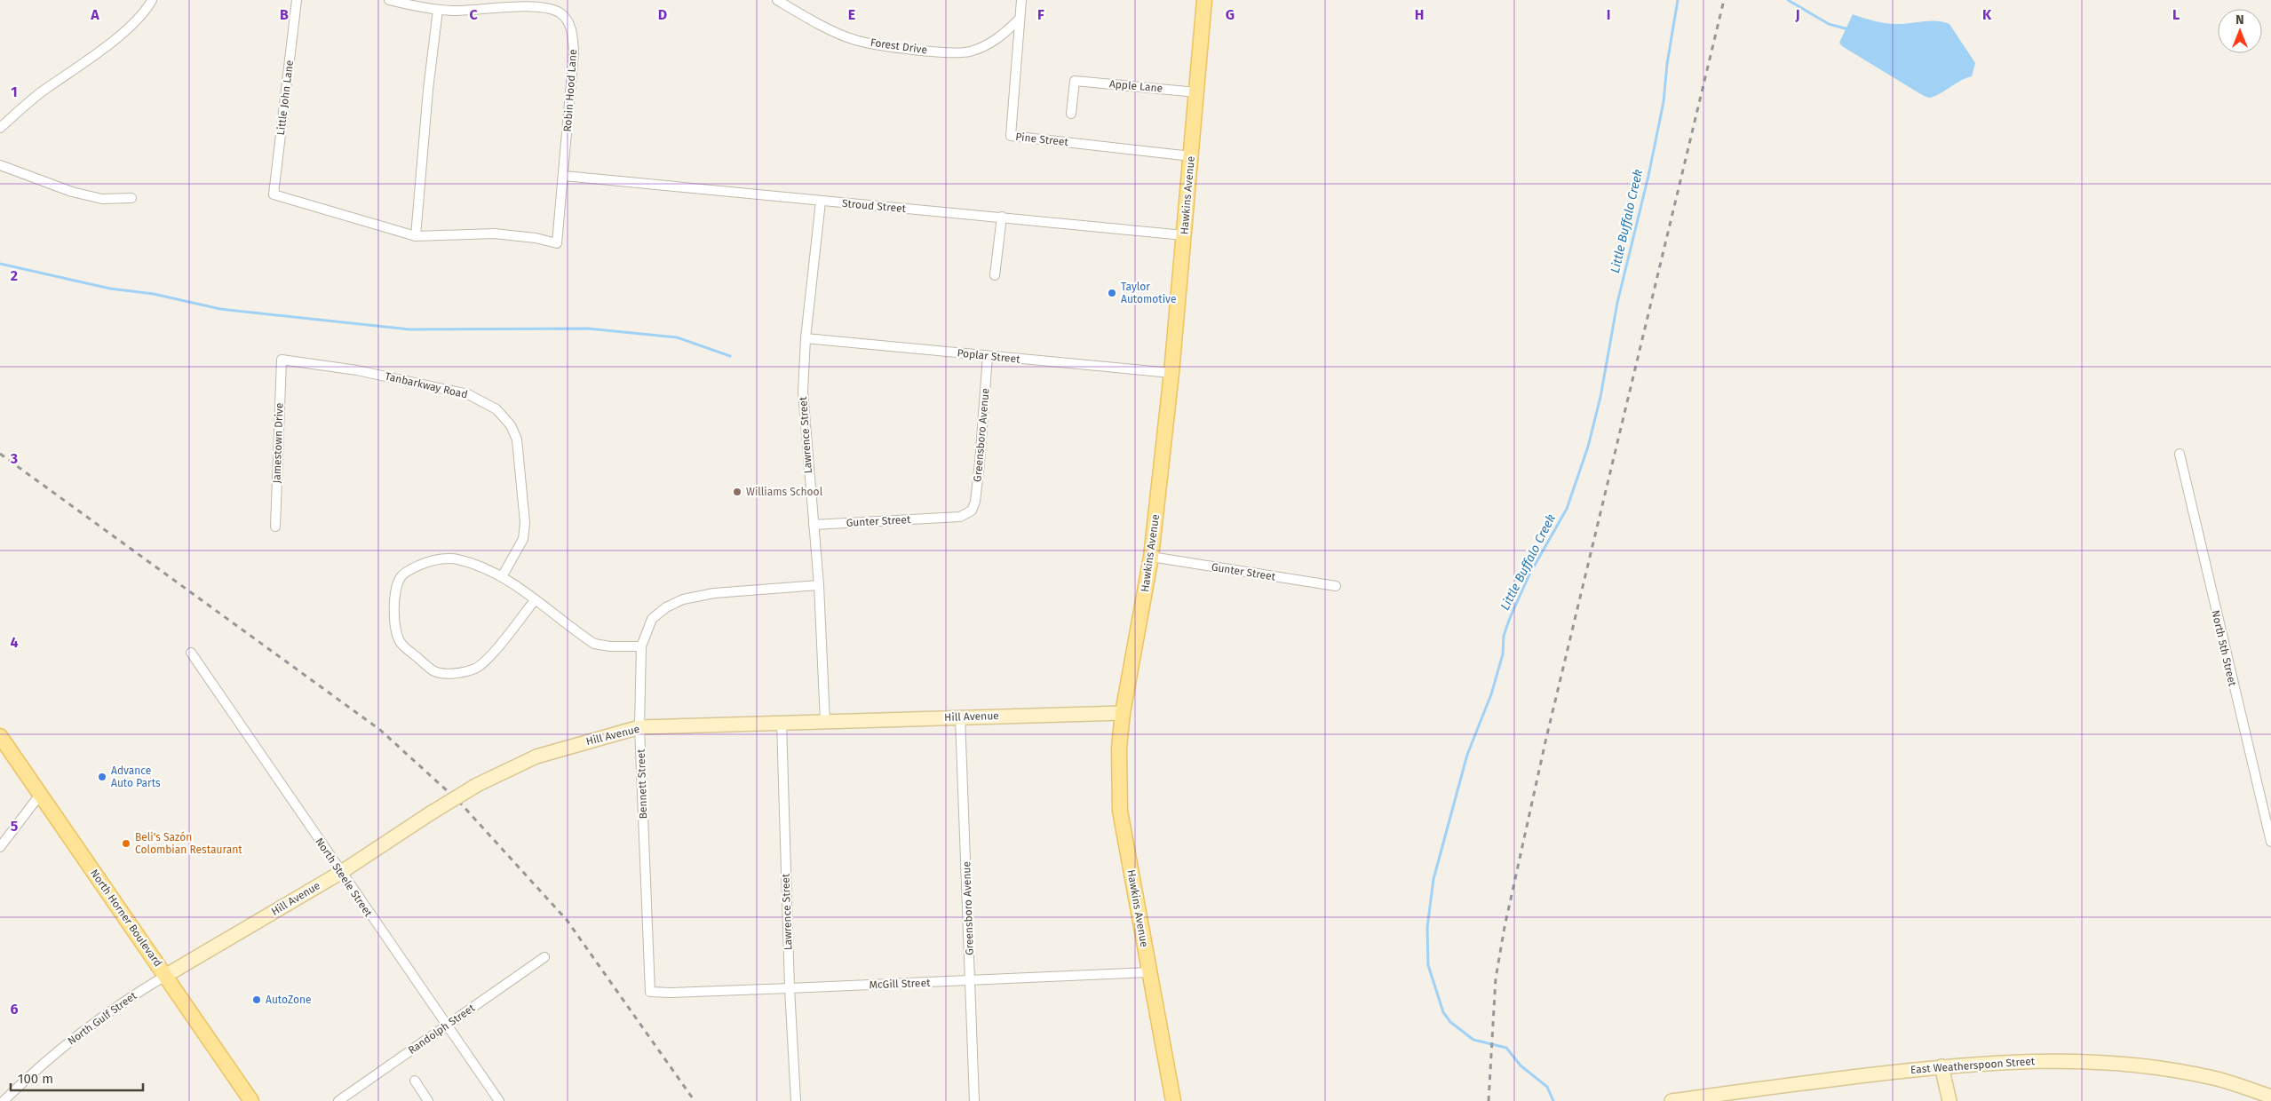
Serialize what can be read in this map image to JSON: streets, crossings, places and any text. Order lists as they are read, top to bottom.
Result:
{
  "streets": {
    "main road": ["Hawkins Avenue", "North Horner Boulevard"],
    "street": [
      "Forest Drive",
      "Apple Lane",
      "Robin Hood Lane",
      "Little John Lane",
      "Pine Street",
      "Stroud Street",
      "Poplar Street",
      "Tanbarkway Road",
      "Lawrence Street",
      "Greensboro Avenue",
      "Jamestown Drive",
      "Gunter Street",
      "North 5th Street",
      "Hill Avenue",
      "Bennett Street",
      "North Steele Street",
      "McGill Street",
      "North Gulf Street",
      "Randolph Street",
      "East Weatherspoon Street"
    ]
  },
  "crossings": [
    ["Forest Drive", "Pine Street"],
    ["Apple Lane", "Hawkins Avenue"],
    ["Robin Hood Lane", "Little John Lane"],
    ["Robin Hood Lane", "Stroud Street"],
    ["Pine Street", "Hawkins Avenue"],
    ["Hawkins Avenue", "Stroud Street"],
    ["Hawkins Avenue", "Poplar Street"],
    ["Hawkins Avenue", "Gunter Street"],
    ["Hawkins Avenue", "Hill Avenue"],
    ["Hawkins Avenue", "McGill Street"],
    ["Stroud Street", "Lawrence Street"],
    ["Poplar Street", "Lawrence Street"],
    ["Poplar Street", "Greensboro Avenue"],
    ["Tanbarkway Road", "Jamestown Drive"],
    ["Lawrence Street", "Gunter Street"],
    ["Lawrence Street", "Hill Avenue"],
    ["Lawrence Street", "Bennett Street"],
    ["Lawrence Street", "McGill Street"],
    ["Greensboro Avenue", "Gunter Street"],
    ["Greensboro Avenue", "Hill Avenue"],
    ["Greensboro Avenue", "McGill Street"],
    ["Hill Avenue", "Bennett Street"],
    ["Hill Avenue", "North Steele Street"],
    ["Hill Avenue", "North Horner Boulevard"],
    ["Hill Avenue", "North Gulf Street"],
    ["Bennett Street", "McGill Street"],
    ["North Steele Street", "Randolph Street"],
    ["North Horner Boulevard", "North Gulf Street"]
  ],
  "water": ["Little Buffalo Creek"],
  "places": [
    "Taylor Automotive",
    "Williams School",
    "Advance Auto Parts",
    "Beli's Sazón Colombian Restaurant",
    "AutoZone"
  ],
  "scale_bar": "100 m",
  "north": "top",
  "grid": {
    "columns": [
      "A",
      "B",
      "C",
      "D",
      "E",
      "F",
      "G",
      "H",
      "I",
      "J",
      "K",
      "L"
    ],
    "rows": [
      "1",
      "2",
      "3",
      "4",
      "5",
      "6"
    ]
  }
}
